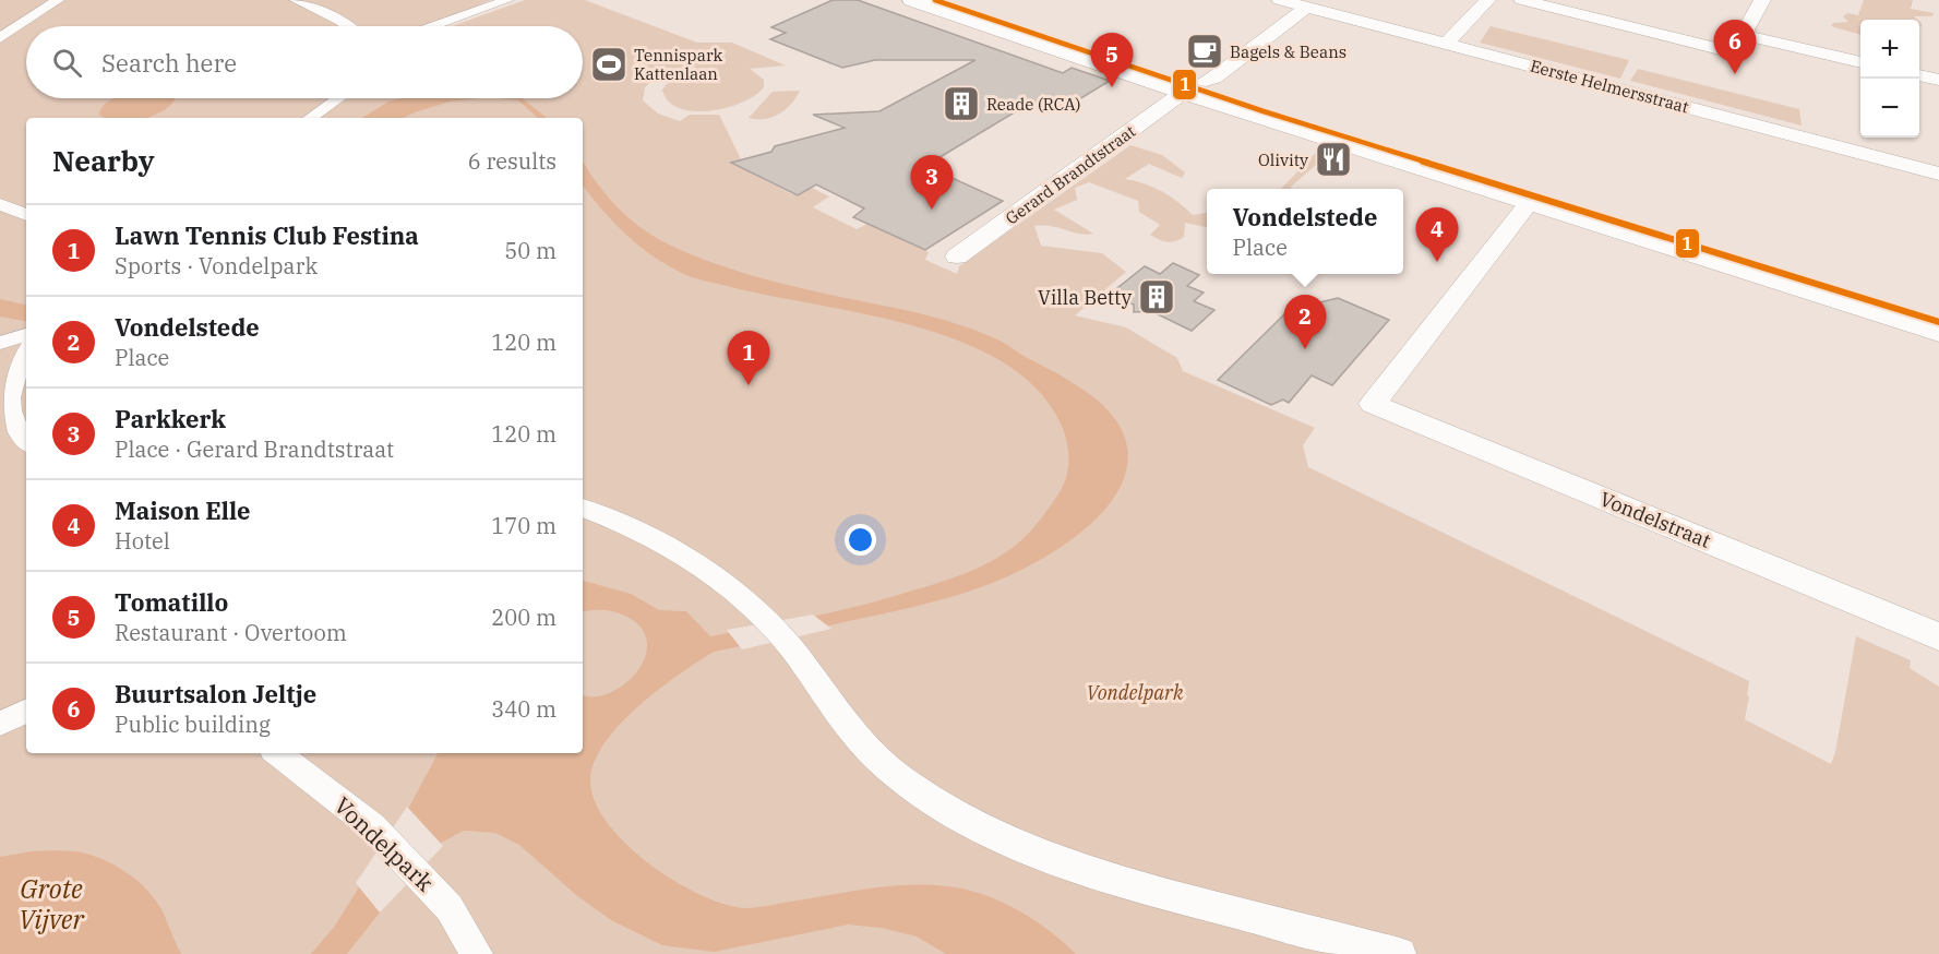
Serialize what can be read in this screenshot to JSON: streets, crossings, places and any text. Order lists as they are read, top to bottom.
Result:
{
  "streets": {
    "street": [
      "Eerste Helmersstraat",
      "Gerard Brandtstraat",
      "Vondelstraat",
      "Vondelpark"
    ]
  },
  "crossings": [
    ["Eerste Helmersstraat", "Gerard Brandtstraat"]
  ],
  "water": ["Grote Vijver"],
  "parks": ["Vondelpark"],
  "places": {
    "cafe": ["Bagels & Beans"],
    "sports": ["Tennispark Kattenlaan"],
    "building": ["Reade (RCA)", "Villa Betty"],
    "restaurant": ["Olivity"]
  },
  "lines": ["transit line 1"],
  "page": {
    "map_buttons": ["+", "−"],
    "pins": [
      "6",
      "5",
      "3",
      "4",
      "2",
      "1"
    ],
    "search": "Search here",
    "heading": ["Nearby", "6 results"],
    "popup": ["Vondelstede", "Place"],
    "list": [
      {
        "mark": "1",
        "name": "Lawn Tennis Club Festina",
        "note": "Sports · Vondelpark",
        "value": "50 m"
      },
      {
        "mark": "2",
        "name": "Vondelstede",
        "note": "Place",
        "value": "120 m"
      },
      {
        "mark": "3",
        "name": "Parkkerk",
        "note": "Place · Gerard Brandtstraat",
        "value": "120 m"
      },
      {
        "mark": "4",
        "name": "Maison Elle",
        "note": "Hotel",
        "value": "170 m"
      },
      {
        "mark": "5",
        "name": "Tomatillo",
        "note": "Restaurant · Overtoom",
        "value": "200 m"
      },
      {
        "mark": "6",
        "name": "Buurtsalon Jeltje",
        "note": "Public building",
        "value": "340 m"
      }
    ]
  }
}
